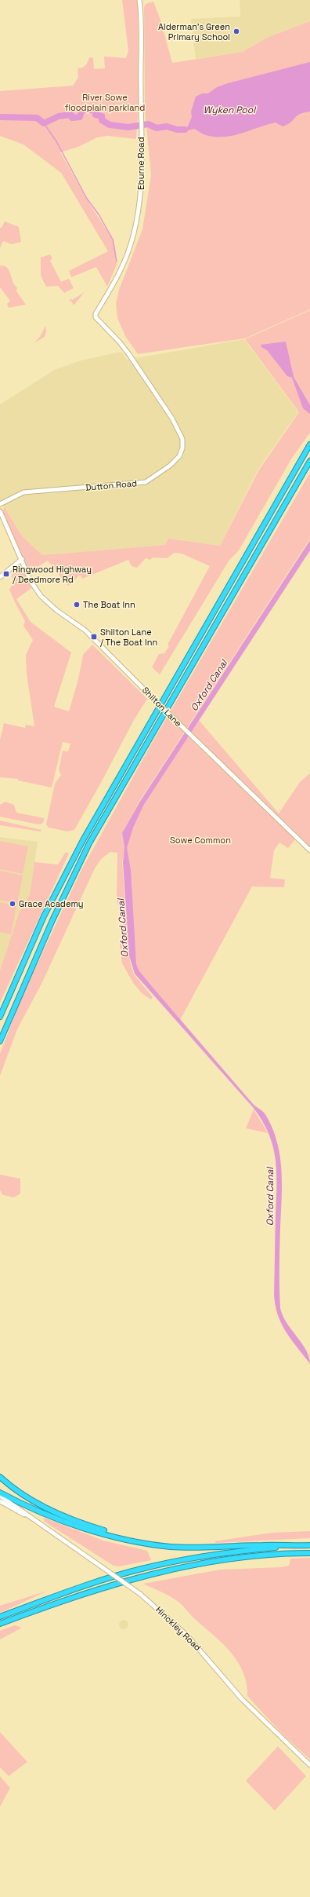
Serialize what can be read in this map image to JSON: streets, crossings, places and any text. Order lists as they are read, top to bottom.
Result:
{
  "streets": {
    "street": [
      "Eburne Road",
      "Dutton Road",
      "Shilton Lane",
      "Hinckley Road"
    ]
  },
  "crossings": [
    ["Eburne Road", "Dutton Road"]
  ],
  "water": ["Wyken Pool", "Oxford Canal"],
  "parks": ["River Sowe floodplain parkland", "Sowe Common"],
  "places": {
    "other": ["Alderman's Green Primary School", "The Boat Inn", "Grace Academy"],
    "transit": ["Ringwood Highway / Deedmore Rd", "Shilton Lane / The Boat Inn"]
  }
}
